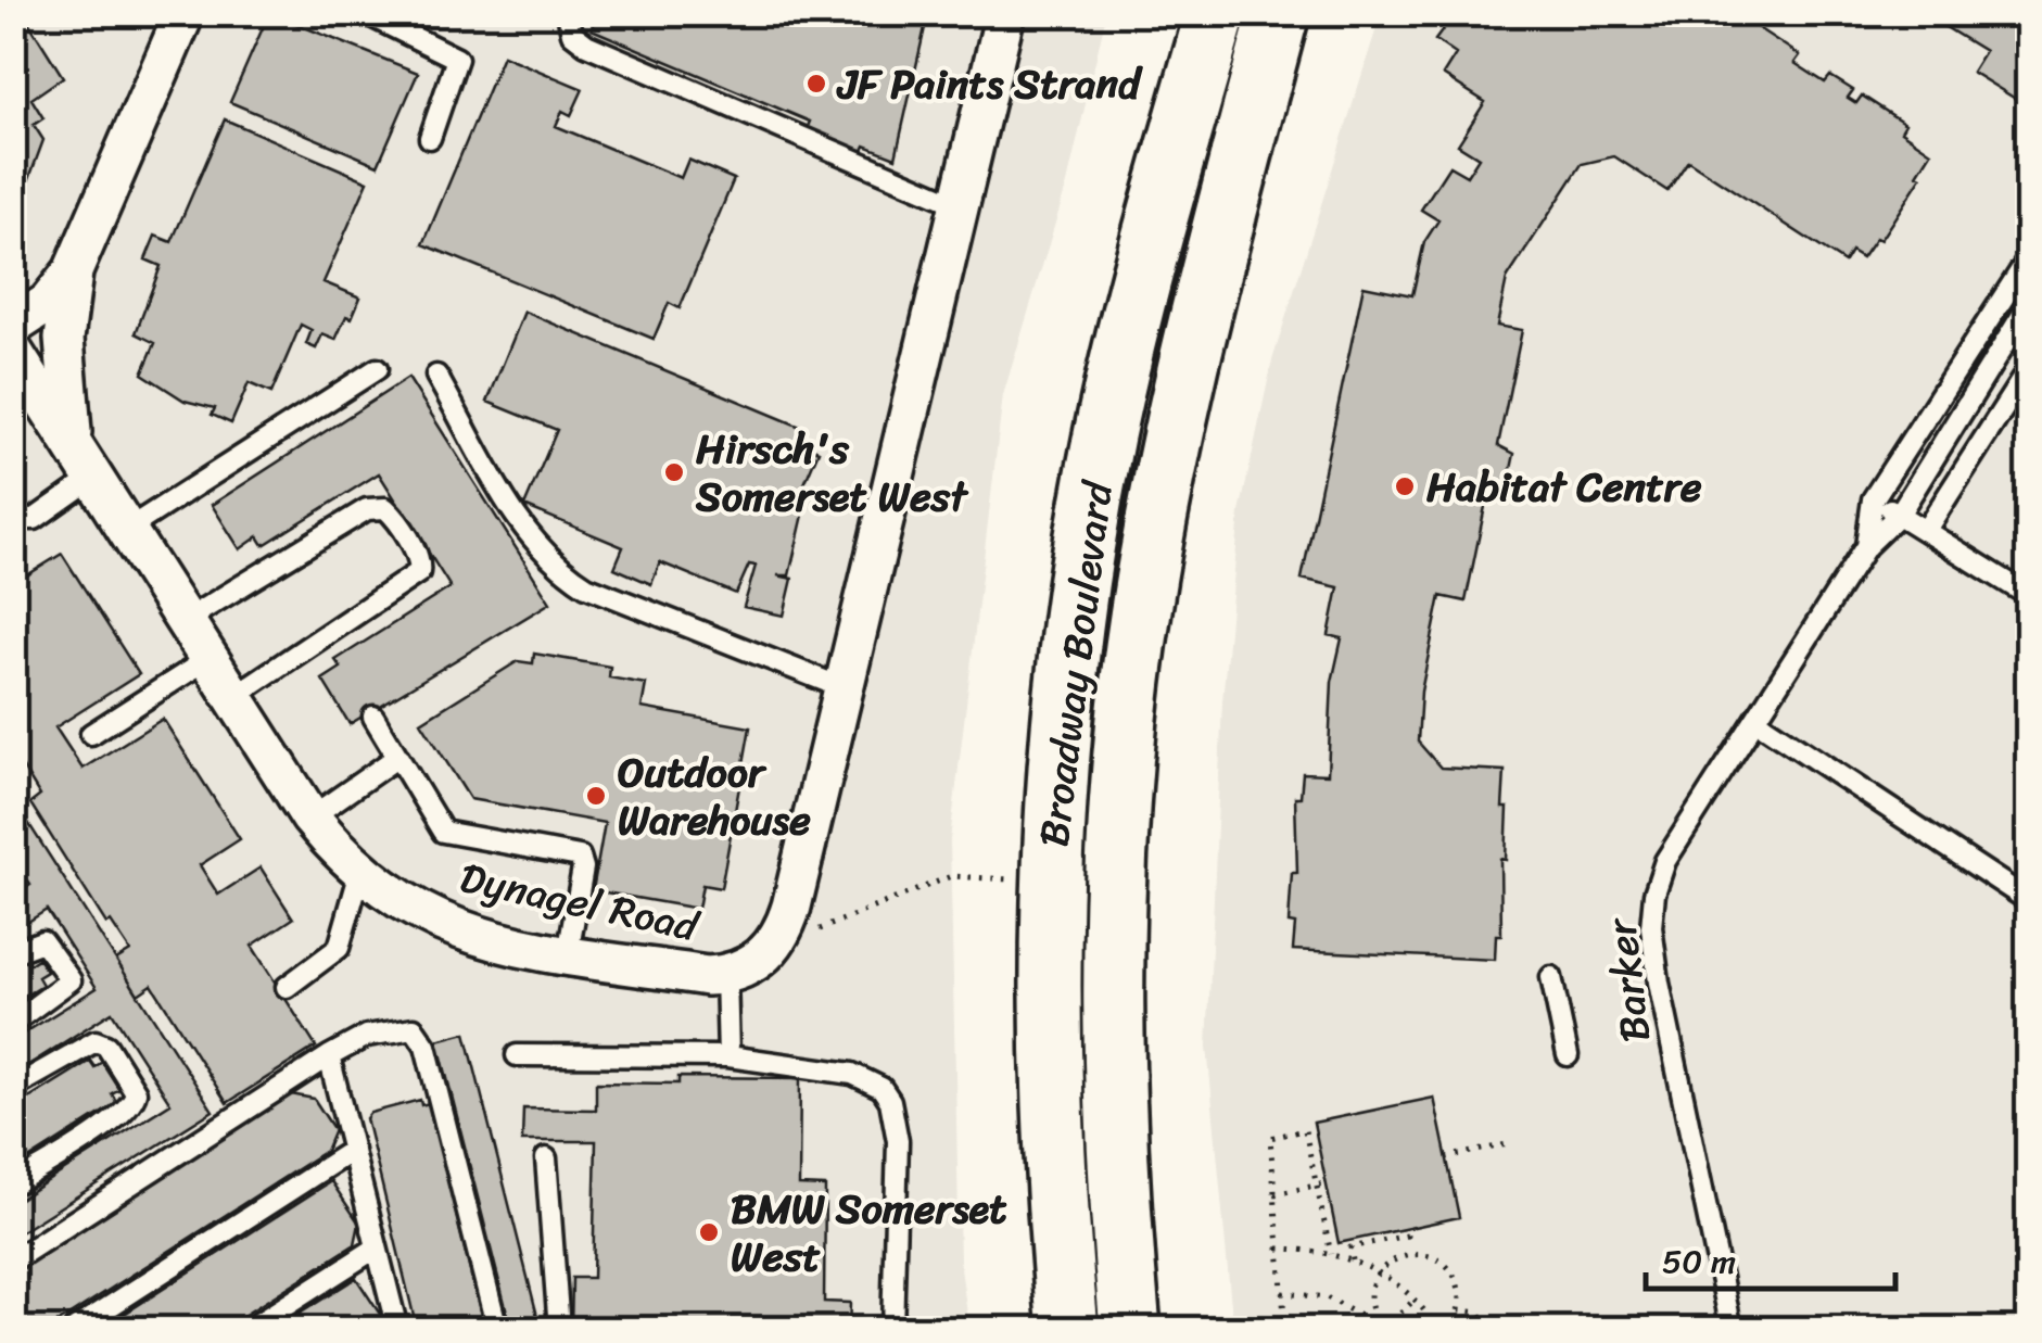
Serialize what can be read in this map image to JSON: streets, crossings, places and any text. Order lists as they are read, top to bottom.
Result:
{
  "streets": {
    "main road": ["Broadway Boulevard"],
    "street": ["Dynagel Road"],
    "lane": ["Barker"]
  },
  "places": [
    "JF Paints Strand",
    "Hirsch's Somerset West",
    "Habitat Centre",
    "Outdoor Warehouse",
    "BMW Somerset West"
  ],
  "scale_bar": "50 m"
}
